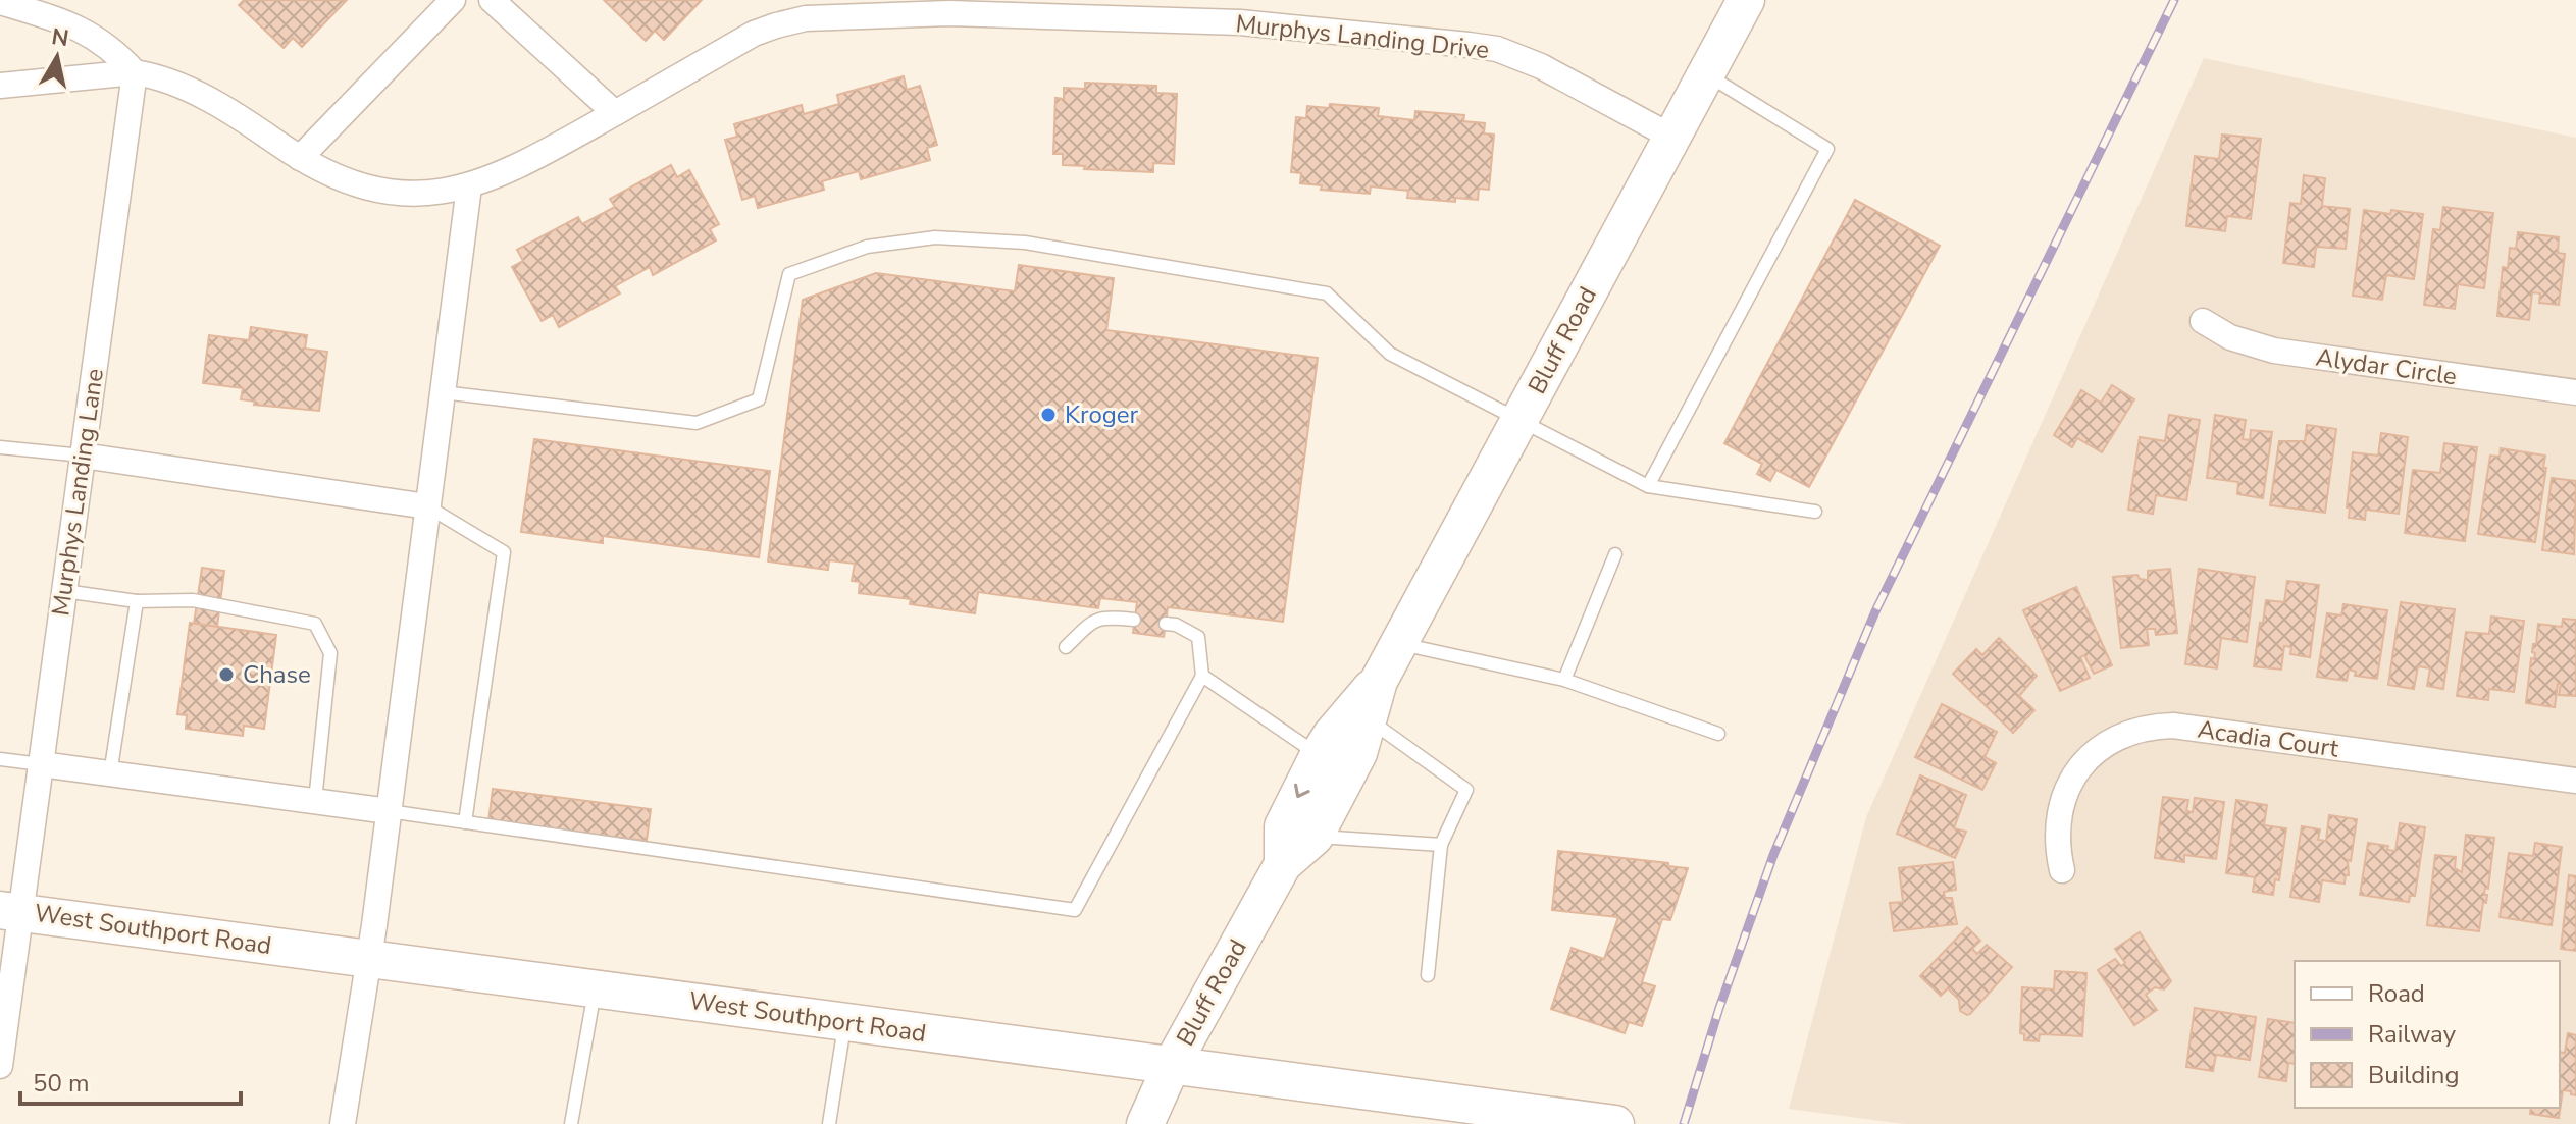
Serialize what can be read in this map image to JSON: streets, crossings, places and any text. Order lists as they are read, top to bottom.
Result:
{
  "streets": {
    "main road": ["Bluff Road", "West Southport Road"],
    "street": [
      "Murphys Landing Drive",
      "Alydar Circle",
      "Murphys Landing Lane",
      "Acadia Court"
    ]
  },
  "crossings": [
    ["Murphys Landing Drive", "Bluff Road"],
    ["Murphys Landing Drive", "Murphys Landing Lane"],
    ["Bluff Road", "West Southport Road"],
    ["Murphys Landing Lane", "West Southport Road"]
  ],
  "places": ["Kroger", "Chase"],
  "legend": ["Road", "Railway", "Building"],
  "scale_bar": "50 m",
  "north": "top"
}
